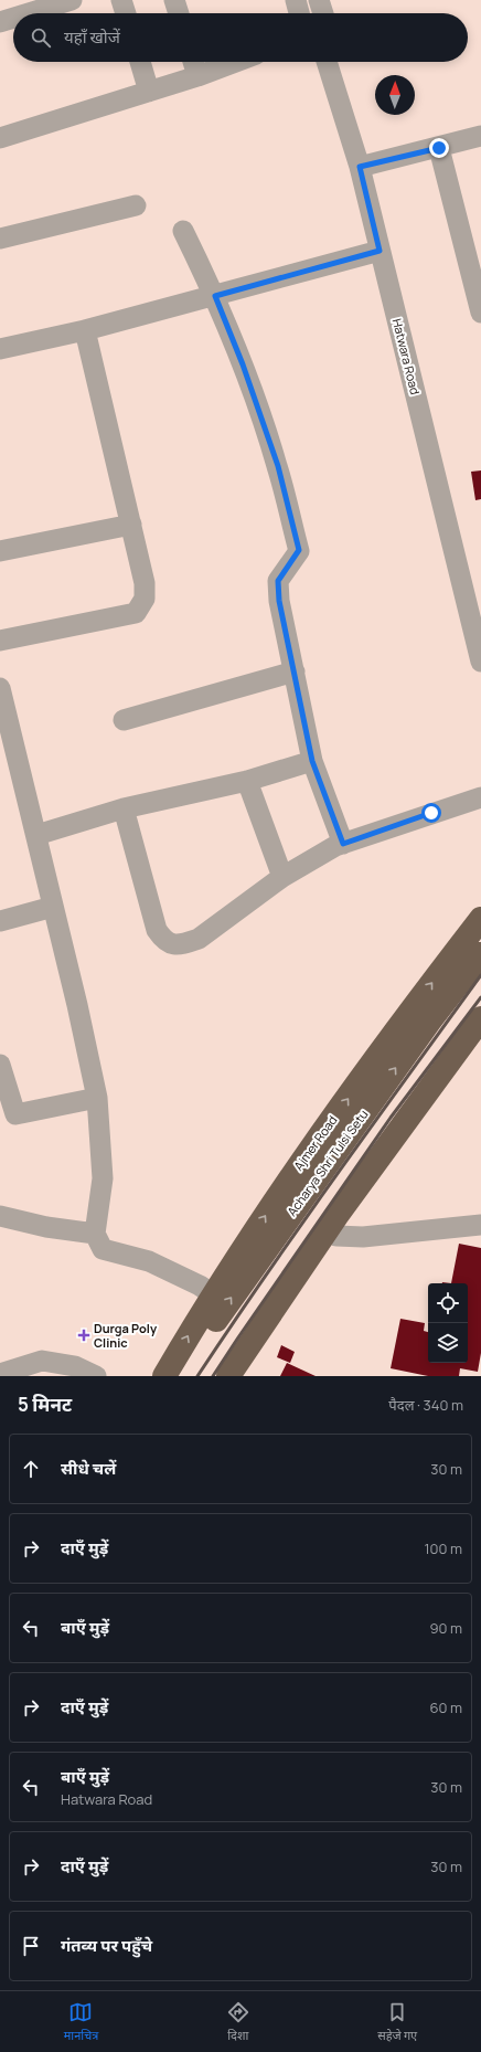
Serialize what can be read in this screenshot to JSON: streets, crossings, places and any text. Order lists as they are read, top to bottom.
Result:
{
  "streets": {
    "highway": ["Ajmer Road", "Acharya Shri Tulsi Setu"],
    "street": ["Hatwara Road"]
  },
  "places": {
    "health": ["Durga Poly Clinic"]
  },
  "north": "top",
  "page": {
    "search": "यहाँ खोजें",
    "heading": ["5 मिनट", "पैदल · 340 m"],
    "list": [
      ["सीधे चलें", "30 m"],
      ["दाएँ मुड़ें", "100 m"],
      ["बाएँ मुड़ें", "90 m"],
      ["दाएँ मुड़ें", "60 m"],
      ["बाएँ मुड़ें", "Hatwara Road", "30 m"],
      ["दाएँ मुड़ें", "30 m"],
      "गंतव्य पर पहुँचे"
    ],
    "nav": ["मानचित्र", "दिशा", "सहेजे गए"]
  }
}
